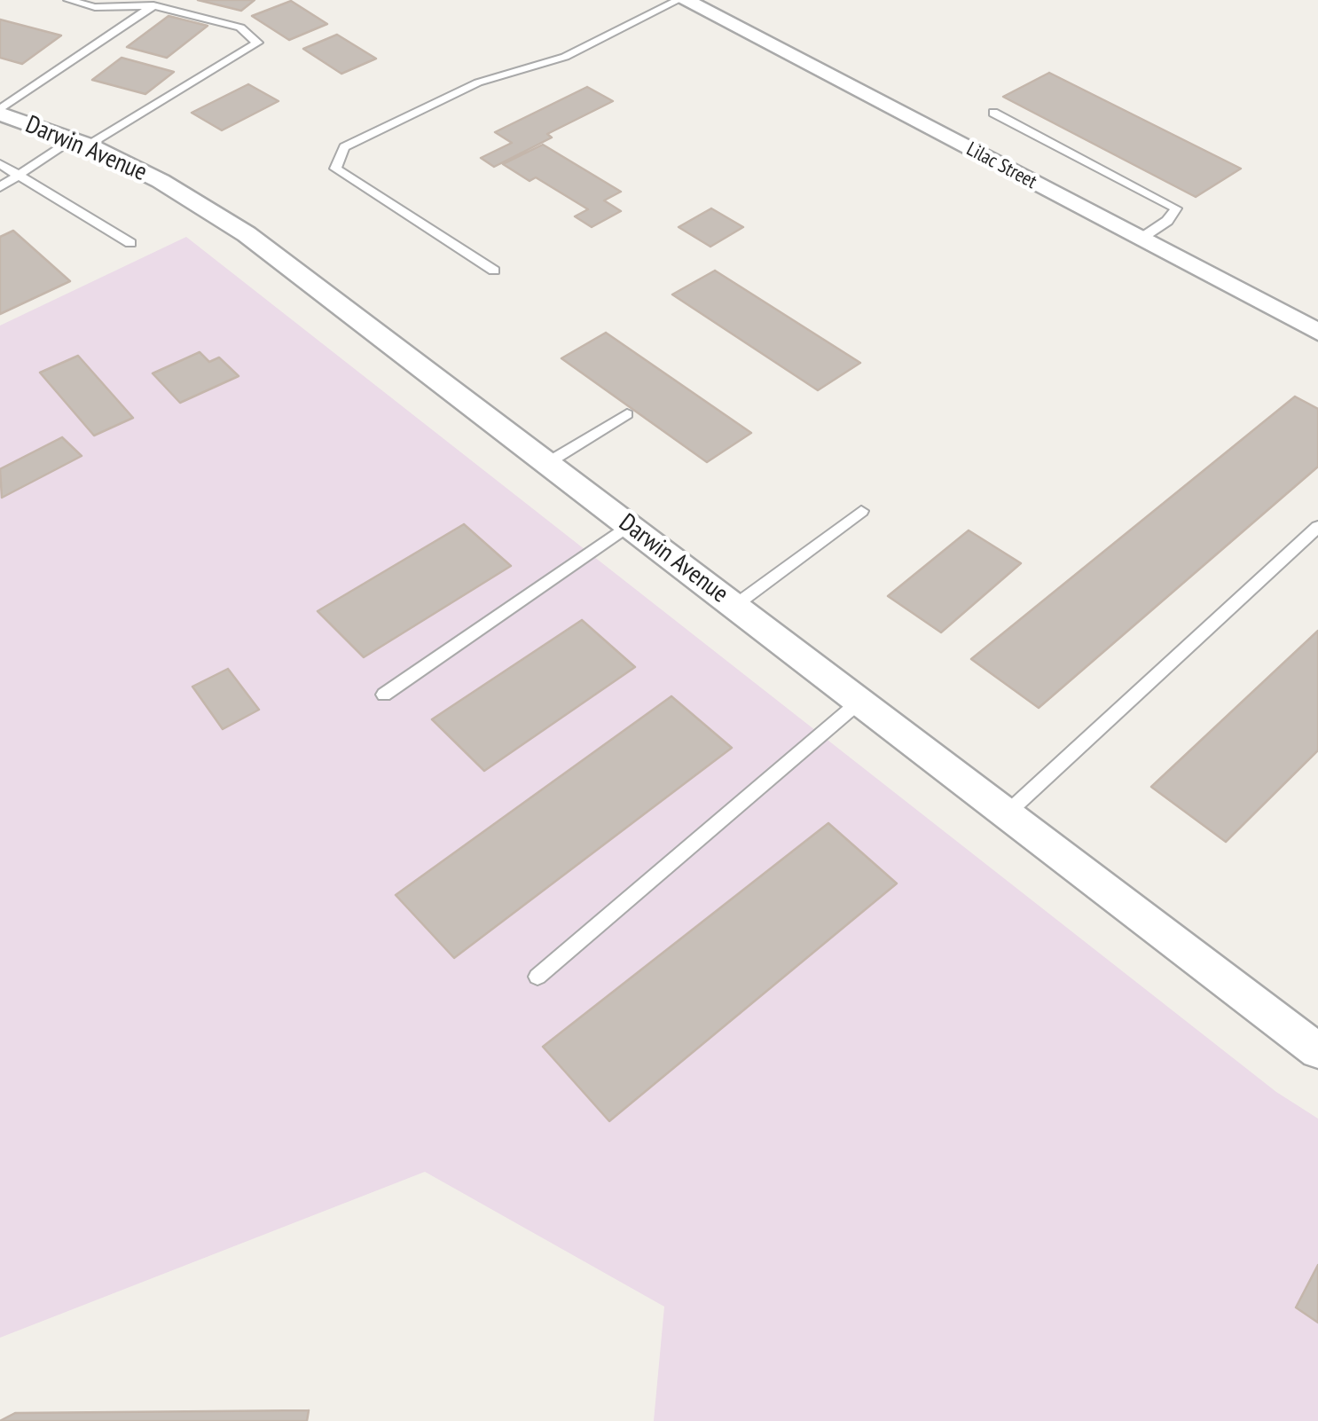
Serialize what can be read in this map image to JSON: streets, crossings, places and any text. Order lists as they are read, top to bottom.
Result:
{
  "streets": {
    "street": ["Darwin Avenue", "Lilac Street"]
  }
}
